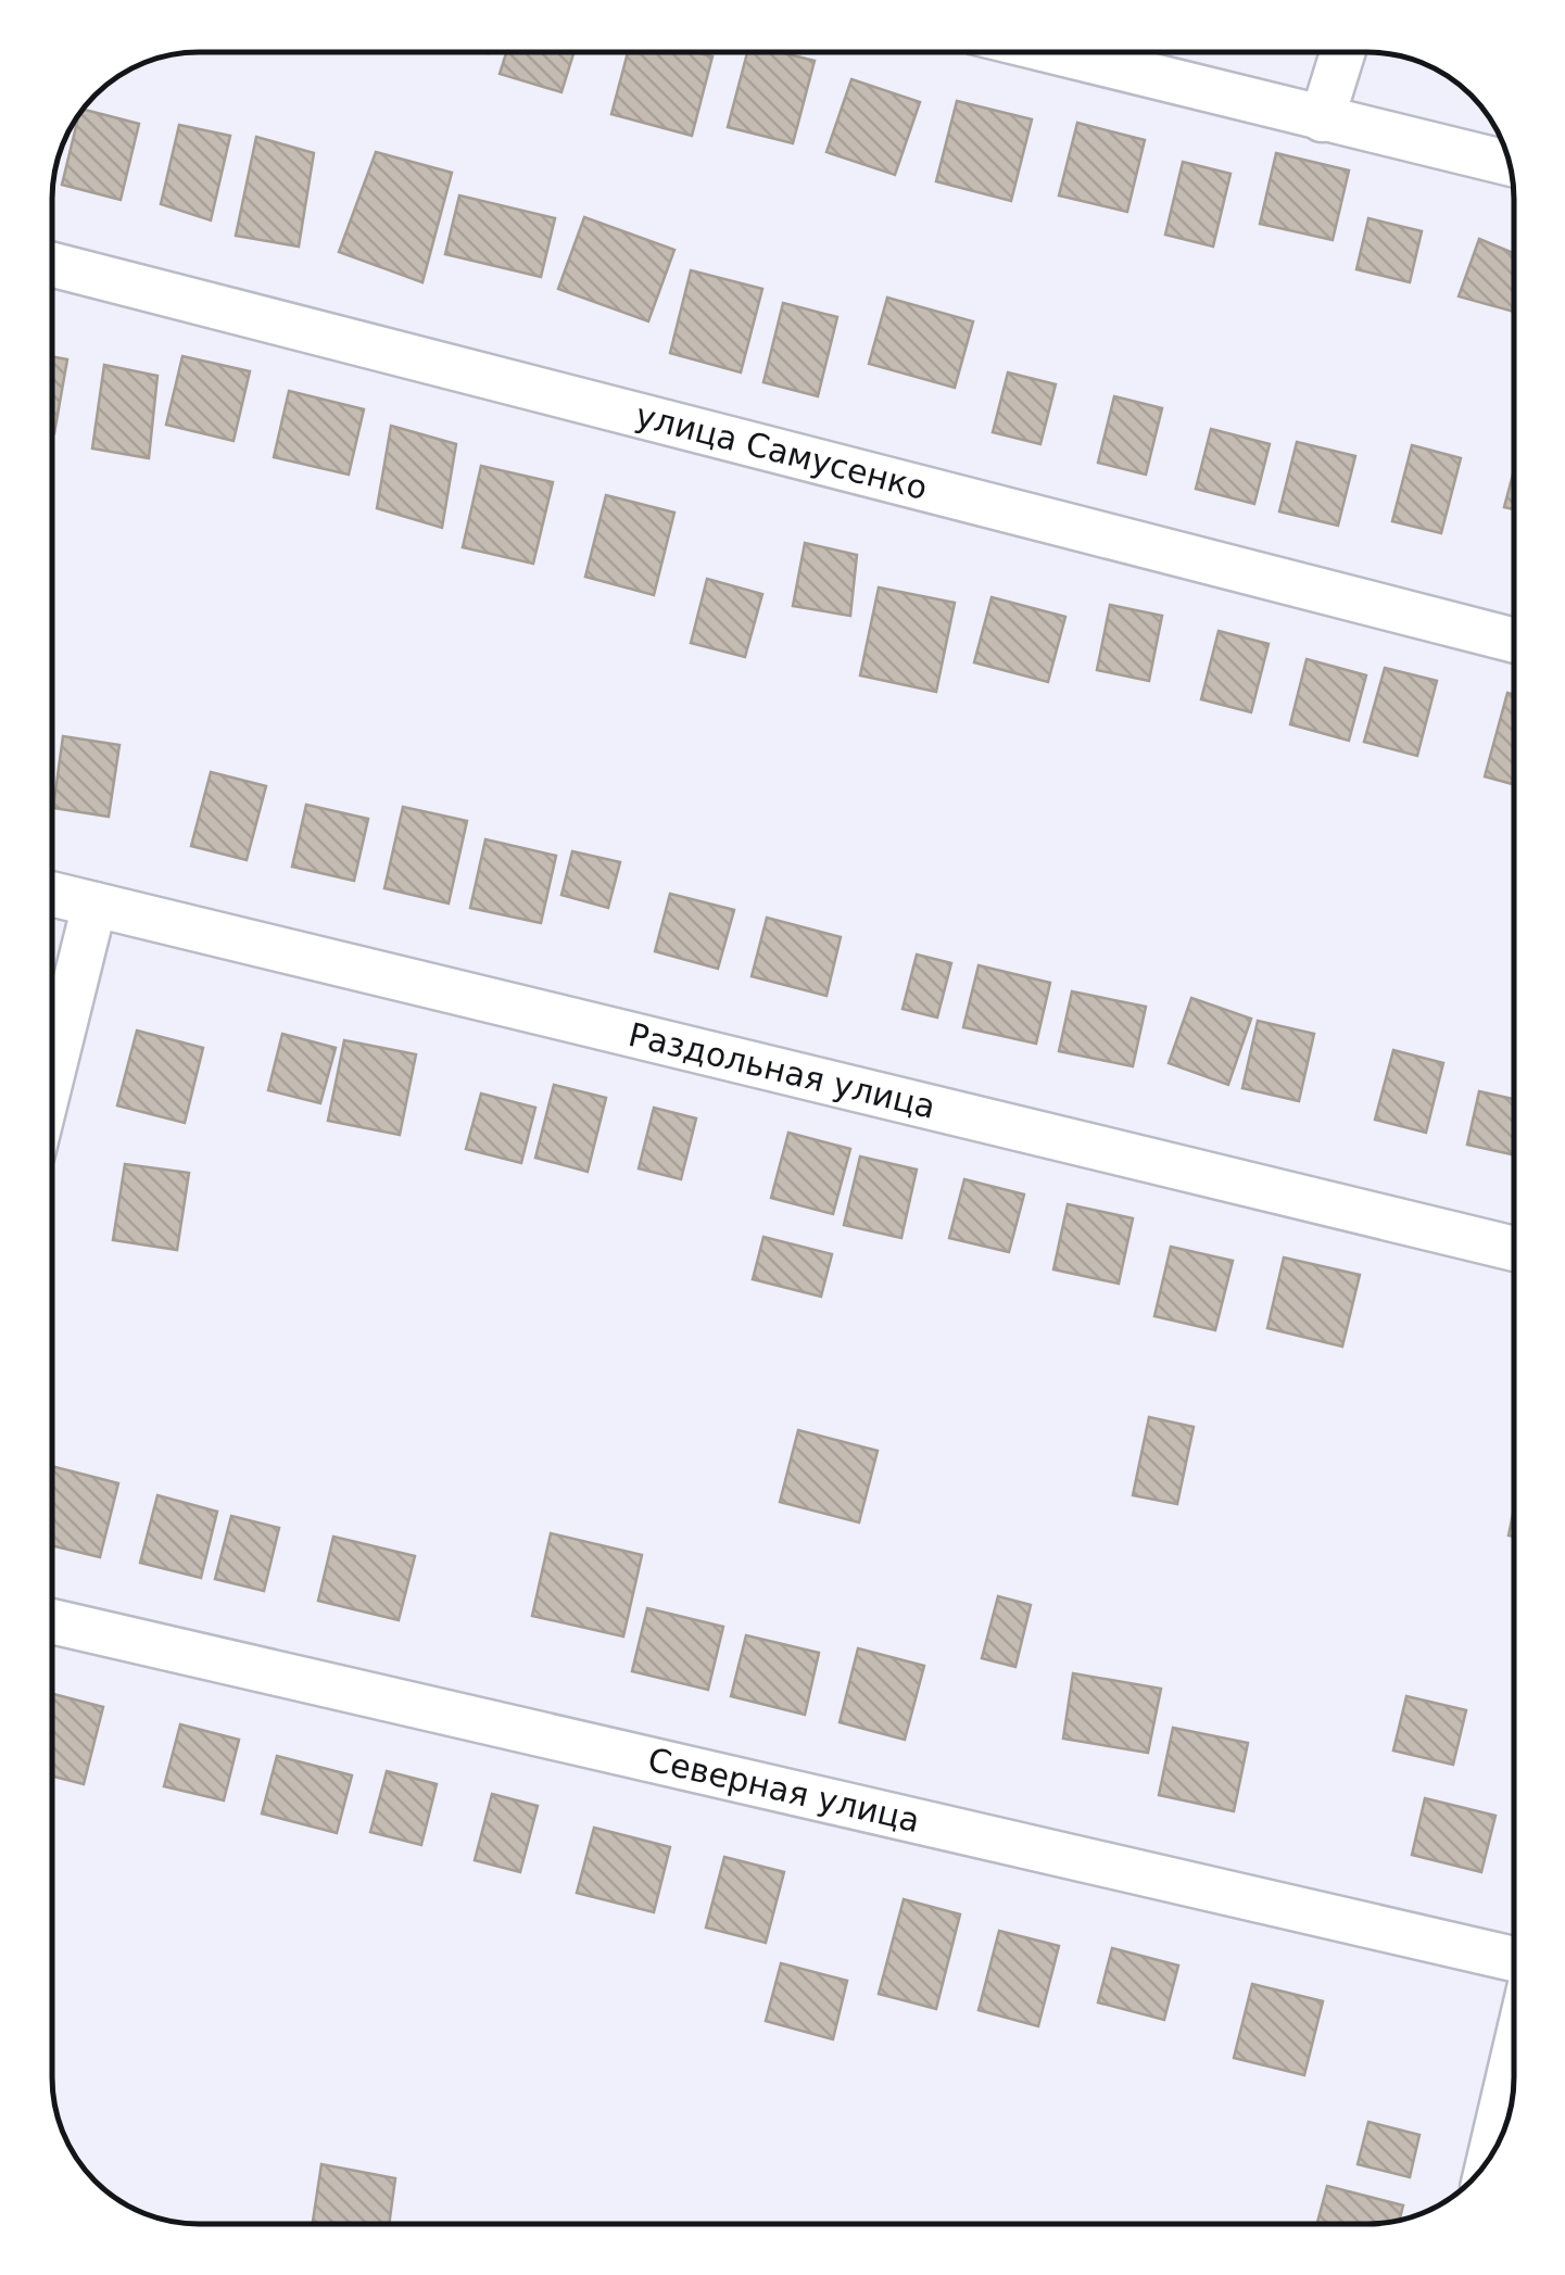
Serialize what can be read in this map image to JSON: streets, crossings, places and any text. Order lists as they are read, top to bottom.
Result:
{
  "streets": {
    "street": ["улица Самусенко", "Раздольная улица", "Северная улица"]
  }
}
